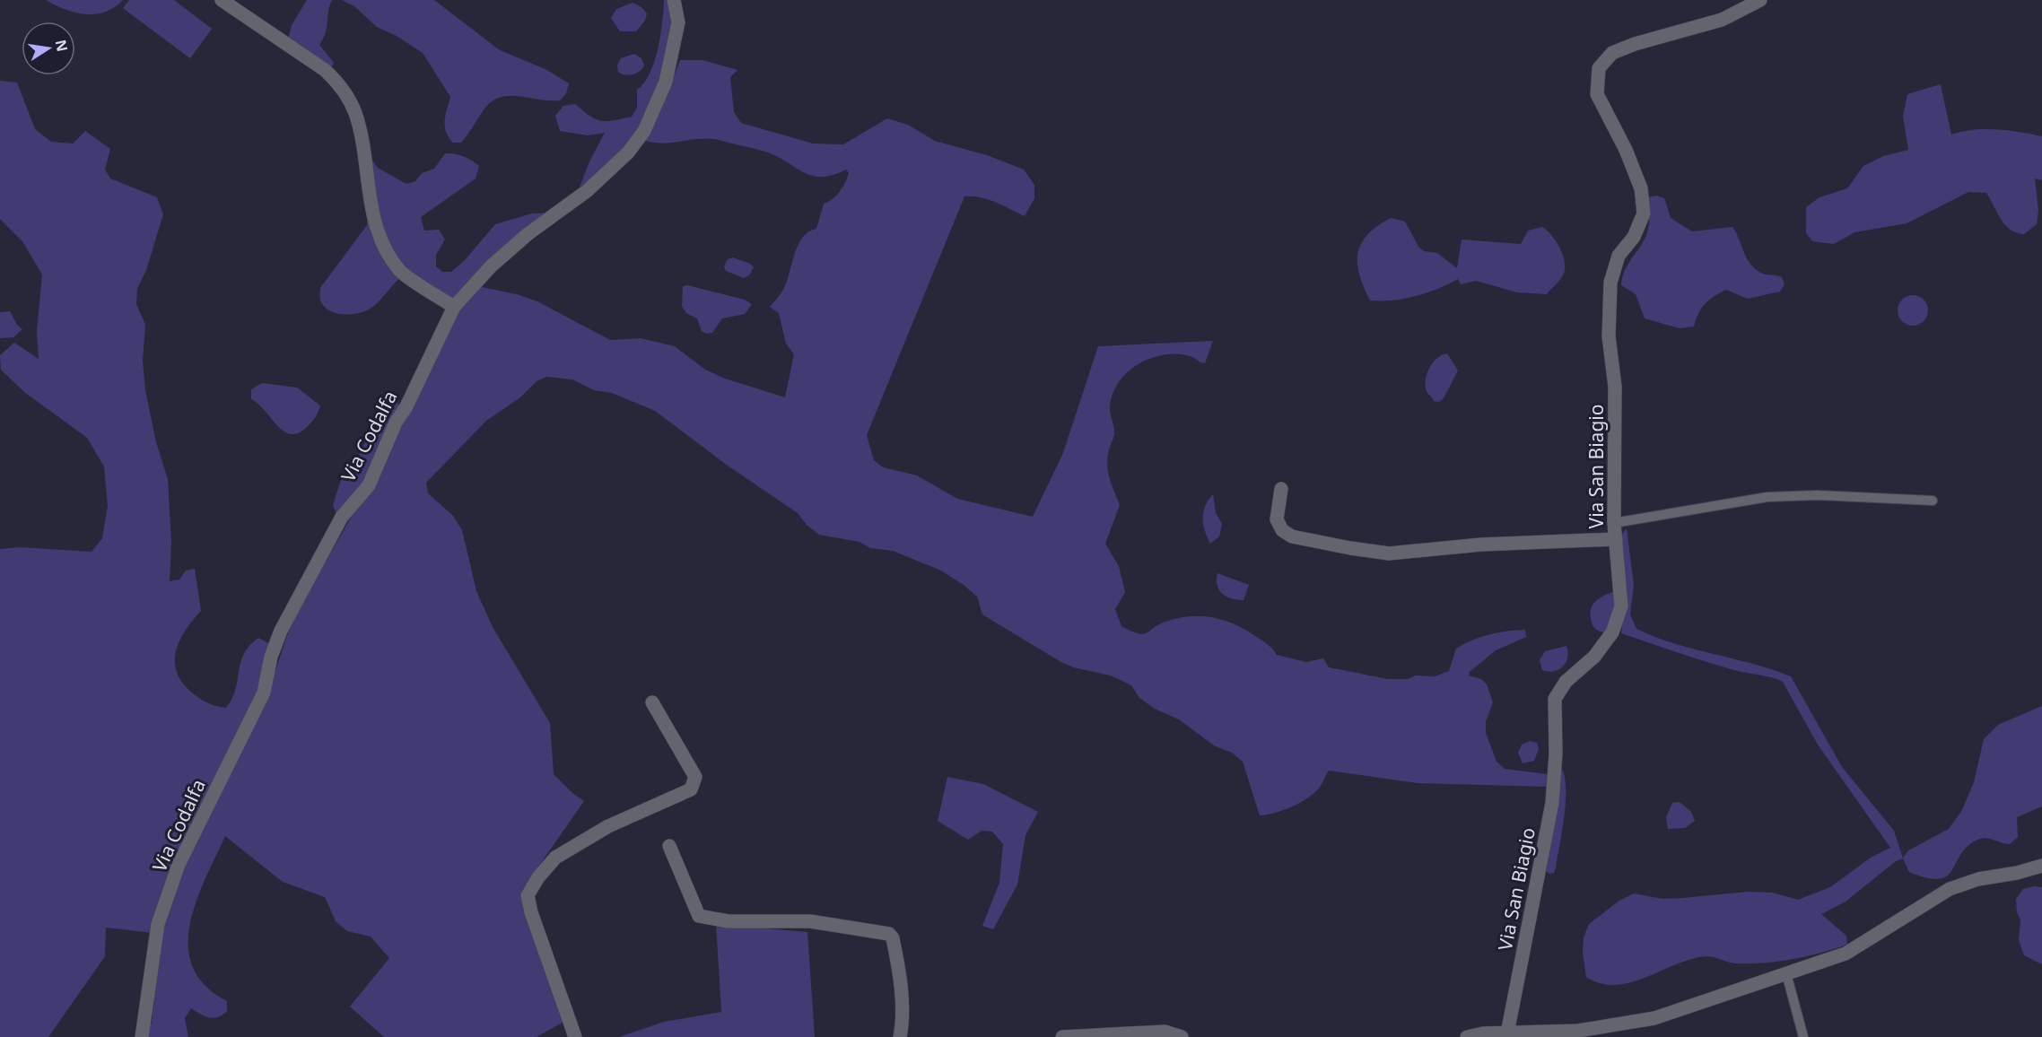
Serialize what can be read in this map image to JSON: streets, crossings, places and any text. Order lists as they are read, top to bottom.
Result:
{
  "streets": {
    "street": ["Via Codalfa", "Via San Biagio"]
  },
  "north": "right"
}
